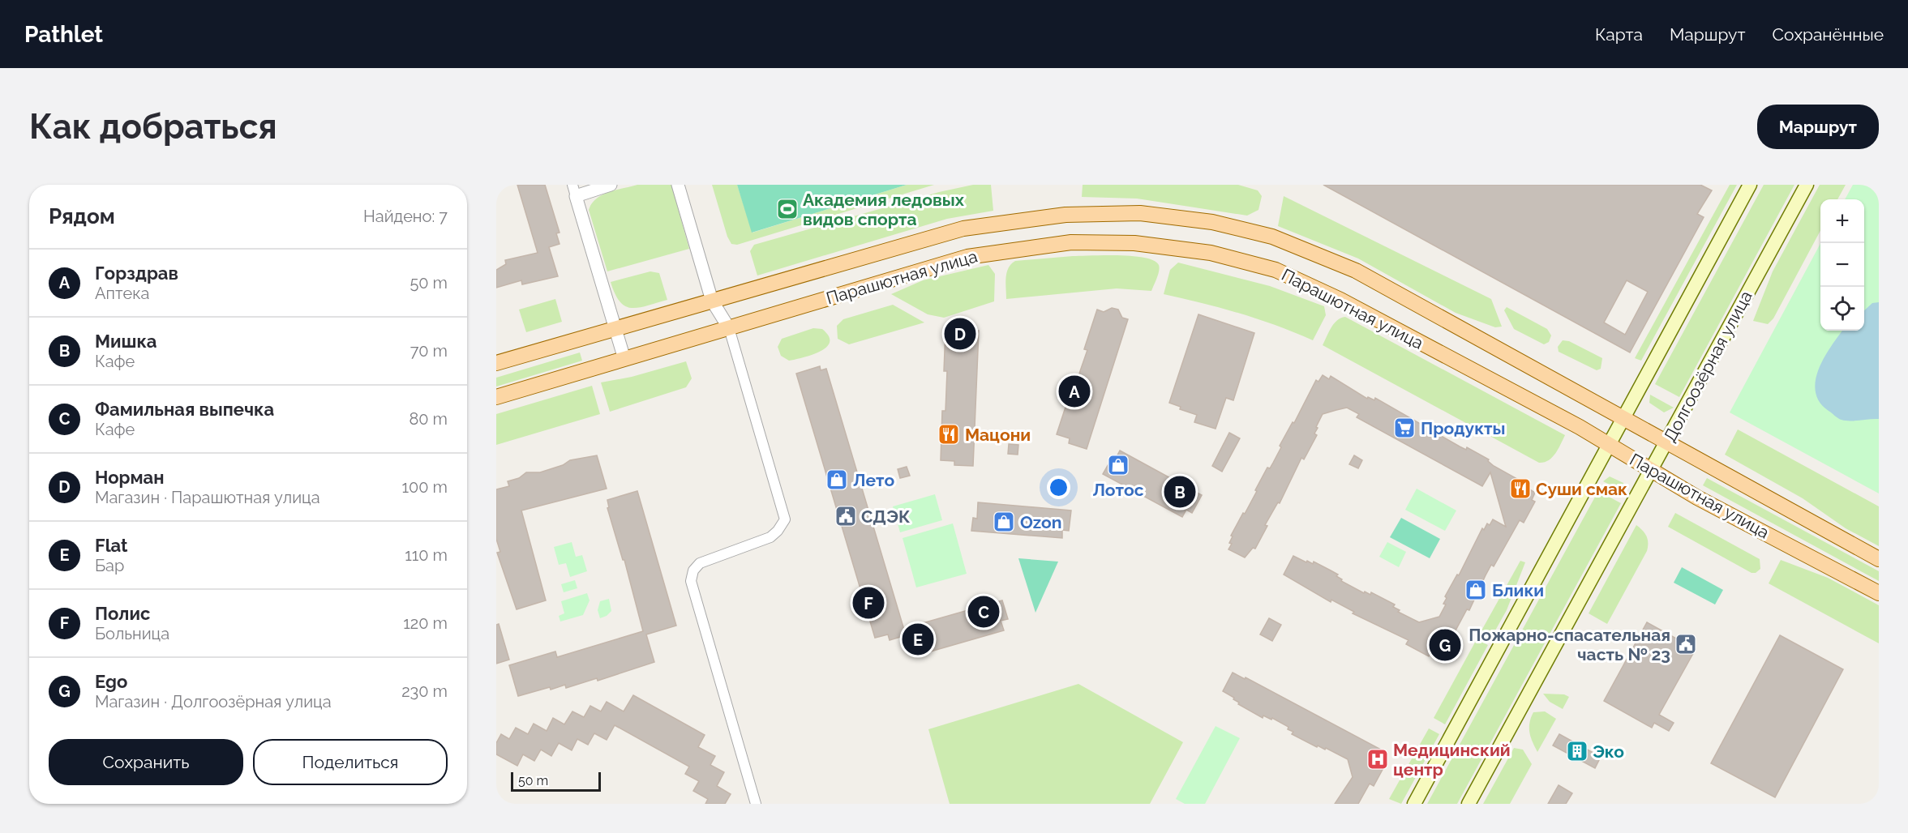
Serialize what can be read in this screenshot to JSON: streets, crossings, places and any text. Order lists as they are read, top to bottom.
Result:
{
  "streets": {
    "main road": ["Парашютная улица", "Долгоозёрная улица"]
  },
  "crossings": [
    ["Парашютная улица", "Долгоозёрная улица"]
  ],
  "places": {
    "sports": ["Академия ледовых видов спорта"],
    "supermarket": ["Продукты"],
    "restaurant": ["Мацони", "Суши смак"],
    "shop": [
      "Лотос",
      "Лето",
      "Ozon",
      "Блики"
    ],
    "public building": ["СДЭК", "Пожарно-спасательная часть № 23"],
    "building": ["Эко"],
    "hospital": ["Медицинский центр"]
  },
  "scale_bar": "50 m",
  "page": {
    "header": "Pathlet",
    "nav": ["Карта", "Маршрут", "Сохранённые"],
    "buttons": [
      "Маршрут",
      ["Сохранить", "Поделиться"]
    ],
    "title": "Как добраться",
    "heading": ["Рядом", "Найдено: 7"],
    "map_buttons": ["+", "−"],
    "list": [
      {
        "mark": "A",
        "name": "Горздрав",
        "note": "Аптека",
        "value": "50 m"
      },
      {
        "mark": "B",
        "name": "Мишка",
        "note": "Кафе",
        "value": "70 m"
      },
      {
        "mark": "C",
        "name": "Фамильная выпечка",
        "note": "Кафе",
        "value": "80 m"
      },
      {
        "mark": "D",
        "name": "Норман",
        "note": "Магазин · Парашютная улица",
        "value": "100 m"
      },
      {
        "mark": "E",
        "name": "Flat",
        "note": "Бар",
        "value": "110 m"
      },
      {
        "mark": "F",
        "name": "Полис",
        "note": "Больница",
        "value": "120 m"
      },
      {
        "mark": "G",
        "name": "Ego",
        "note": "Магазин · Долгоозёрная улица",
        "value": "230 m"
      }
    ],
    "pins": [
      "D",
      "A",
      "B",
      "F",
      "C",
      "E",
      "G"
    ],
    "scale": "50 m"
  }
}
